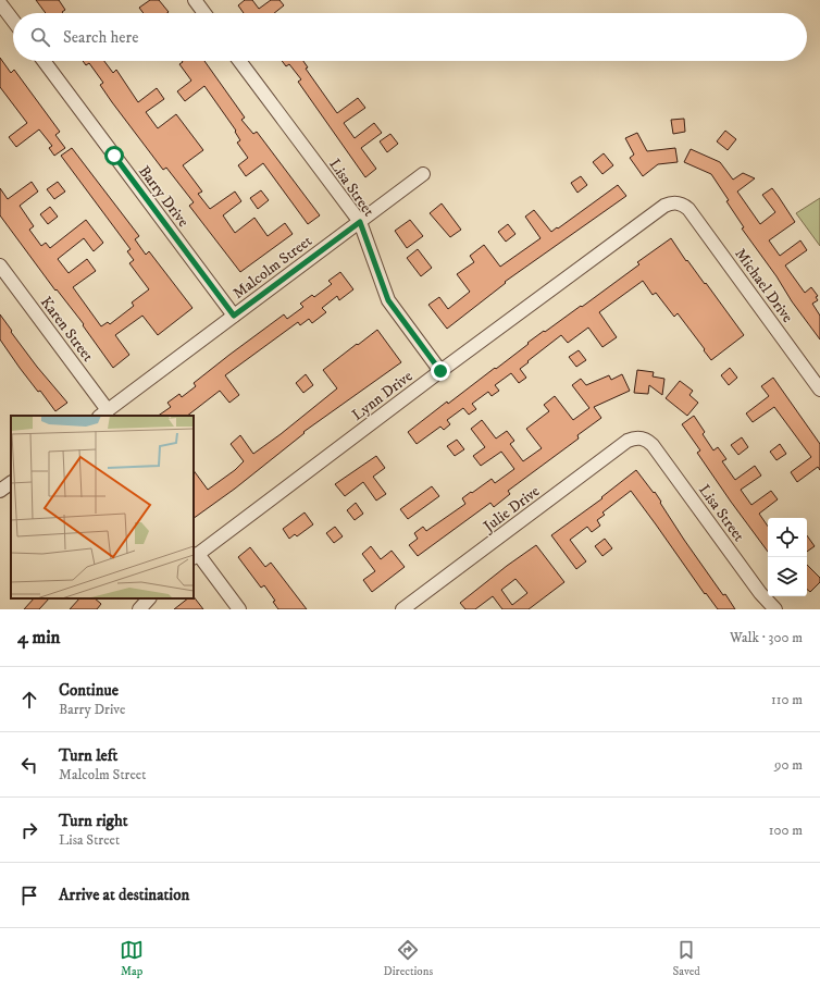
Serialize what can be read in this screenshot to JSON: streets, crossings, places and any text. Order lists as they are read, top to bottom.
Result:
{
  "streets": {
    "street": [
      "Lisa Street",
      "Barry Drive",
      "Malcolm Street",
      "Michael Drive",
      "Karen Street",
      "Lynn Drive",
      "Julie Drive"
    ]
  },
  "crossings": [
    ["Lisa Street", "Malcolm Street"],
    ["Lisa Street", "Lynn Drive"],
    ["Lisa Street", "Julie Drive"],
    ["Barry Drive", "Malcolm Street"],
    ["Malcolm Street", "Karen Street"],
    ["Michael Drive", "Lynn Drive"]
  ],
  "page": {
    "search": "Search here",
    "heading": ["4 min", "Walk · 300 m"],
    "list": [
      ["Continue", "Barry Drive", "110 m"],
      ["Turn left", "Malcolm Street", "90 m"],
      ["Turn right", "Lisa Street", "100 m"],
      "Arrive at destination"
    ],
    "nav": ["Map", "Directions", "Saved"]
  }
}
